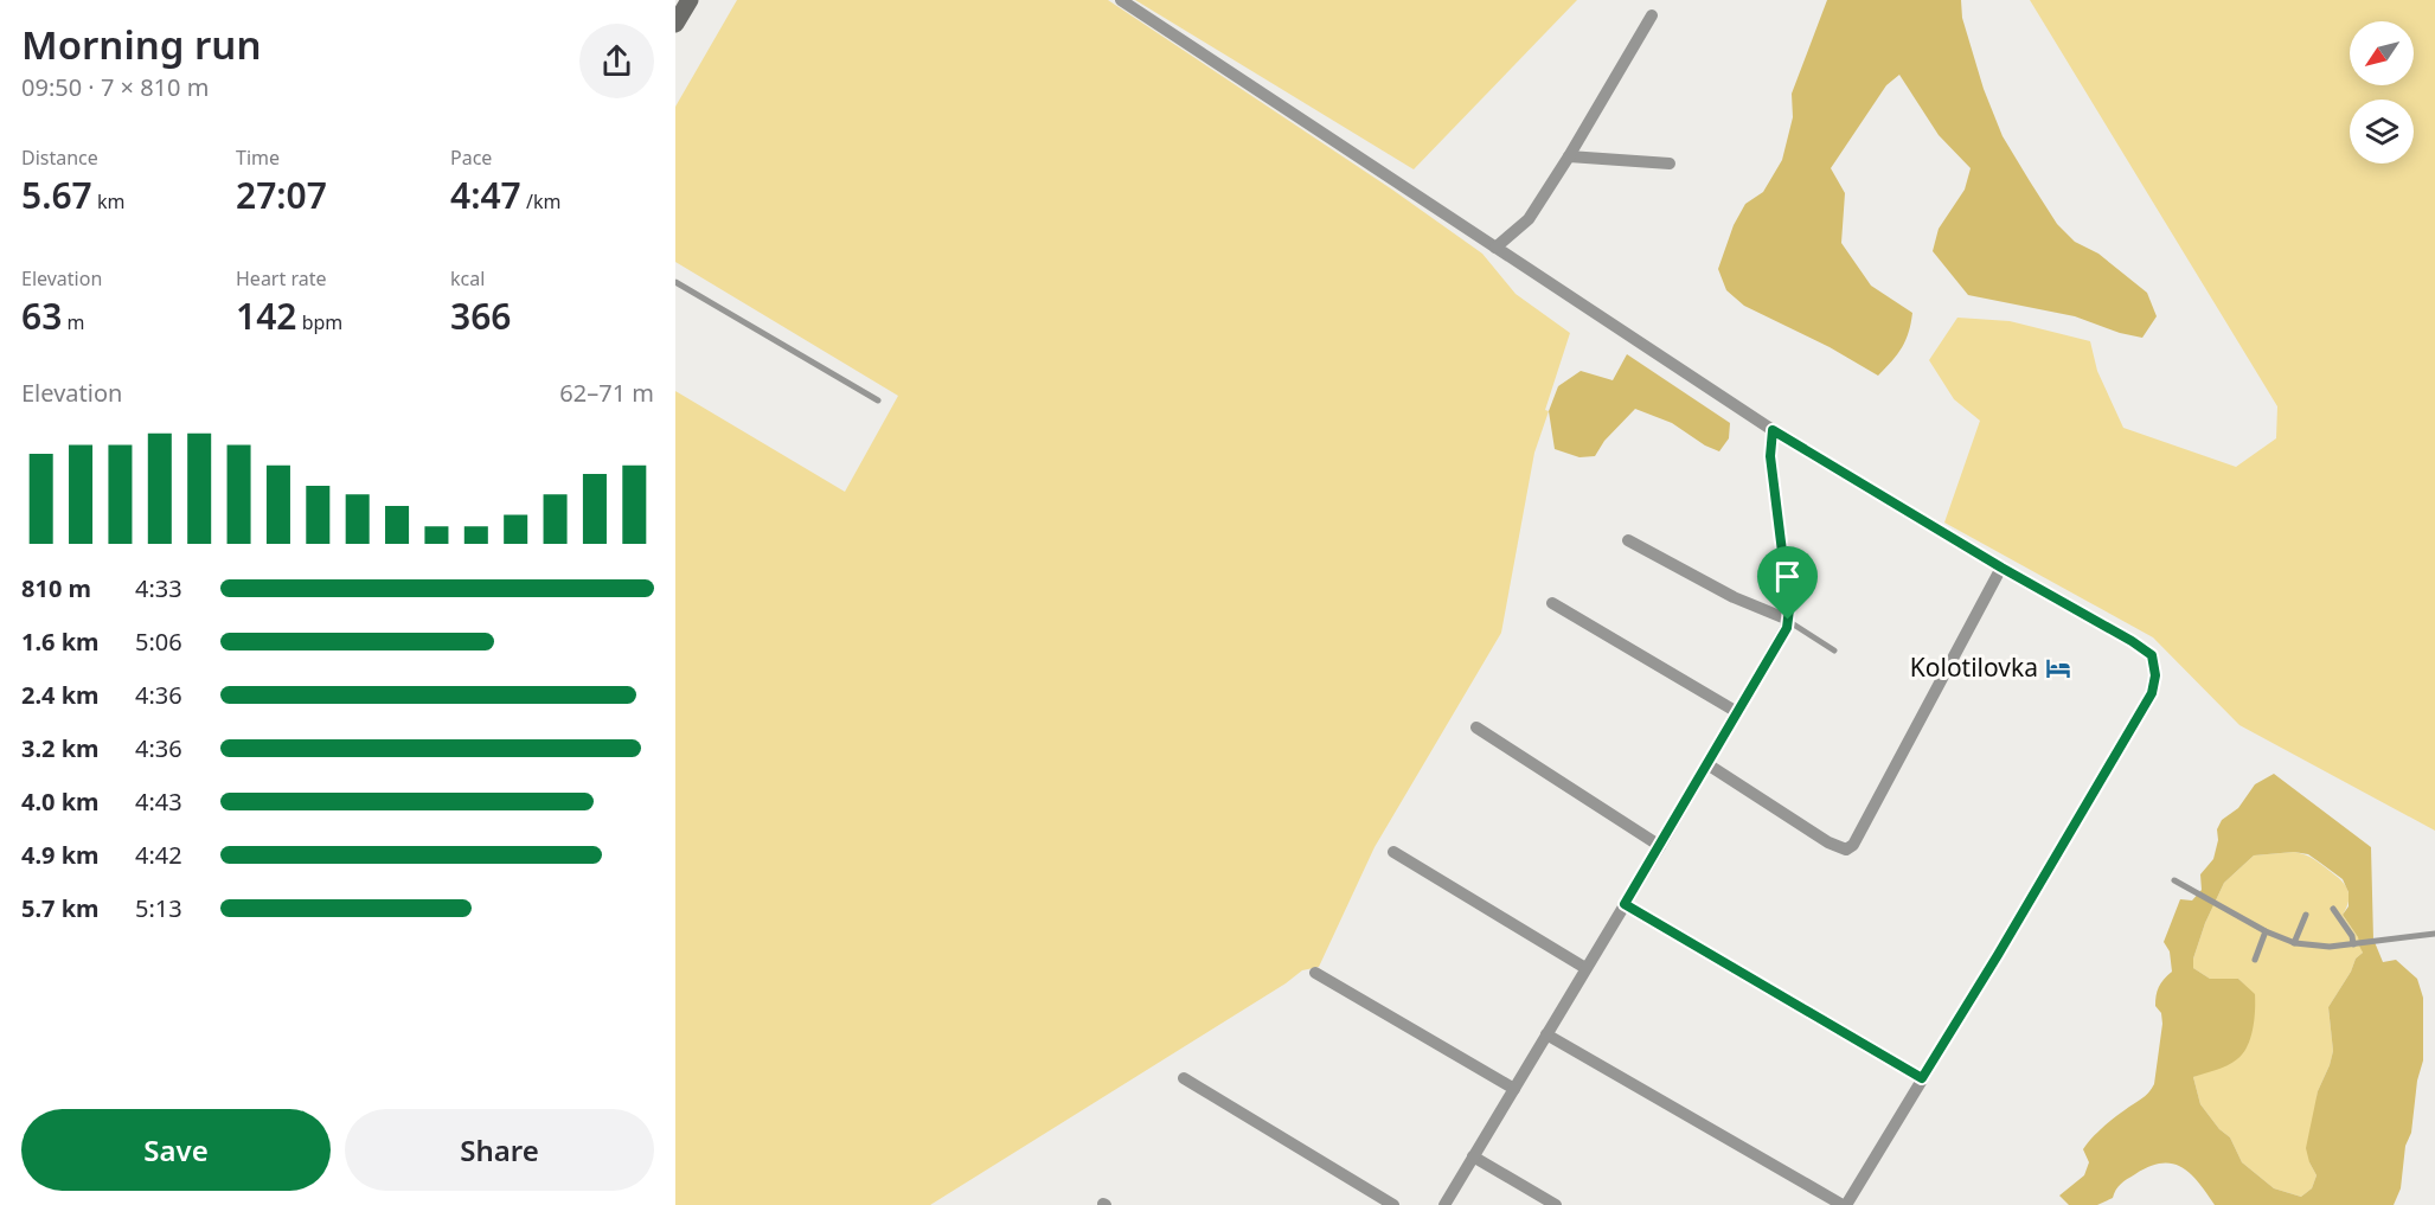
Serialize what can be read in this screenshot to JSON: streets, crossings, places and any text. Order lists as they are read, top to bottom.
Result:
{
  "places": {
    "hotel": ["Kolotilovka"]
  },
  "north": "bottom left",
  "page": {
    "heading": ["Morning run", "09:50 · 7 × 810 m"],
    "stats": [
      ["Distance", "5.67 km"],
      ["Time", "27:07"],
      ["Pace", "4:47 /km"],
      ["Elevation", "63 m"],
      ["Heart rate", "142 bpm"],
      ["kcal", "366"]
    ],
    "chart": ["Elevation", "62–71 m"],
    "list": [
      {
        "name": "810 m",
        "note": "4:33"
      },
      {
        "name": "1.6 km",
        "note": "5:06"
      },
      {
        "name": "2.4 km",
        "note": "4:36"
      },
      {
        "name": "3.2 km",
        "note": "4:36"
      },
      {
        "name": "4.0 km",
        "note": "4:43"
      },
      {
        "name": "4.9 km",
        "note": "4:42"
      },
      {
        "name": "5.7 km",
        "note": "5:13"
      }
    ],
    "buttons": ["Save", "Share"]
  }
}
